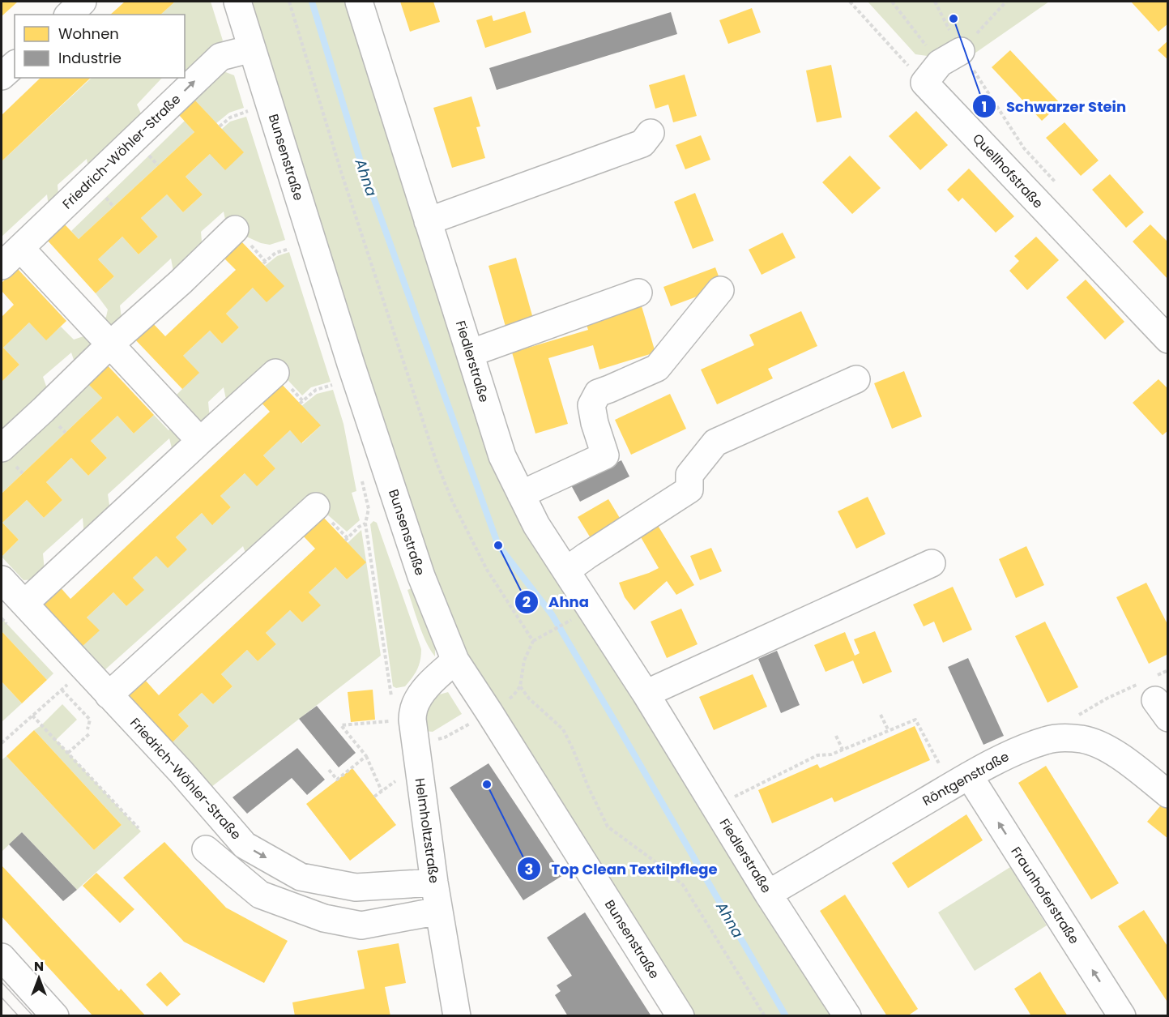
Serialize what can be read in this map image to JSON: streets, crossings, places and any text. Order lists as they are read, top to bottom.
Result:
{
  "streets": {
    "street": [
      "Friedrich-Wöhler-Straße",
      "Bunsenstraße",
      "Quellhofstraße",
      "Fiedlerstraße",
      "Röntgenstraße",
      "Helmholtzstraße",
      "Fraunhoferstraße"
    ]
  },
  "crossings": [
    ["Friedrich-Wöhler-Straße", "Bunsenstraße"],
    ["Friedrich-Wöhler-Straße", "Helmholtzstraße"],
    ["Bunsenstraße", "Helmholtzstraße"],
    ["Fiedlerstraße", "Röntgenstraße"],
    ["Röntgenstraße", "Fraunhoferstraße"]
  ],
  "one_way": ["Fraunhoferstraße"],
  "water": ["Ahna"],
  "places": ["Schwarzer Stein", "Ahna", "Top Clean Textilpflege"],
  "legend": ["Wohnen", "Industrie"],
  "north": "top"
}
